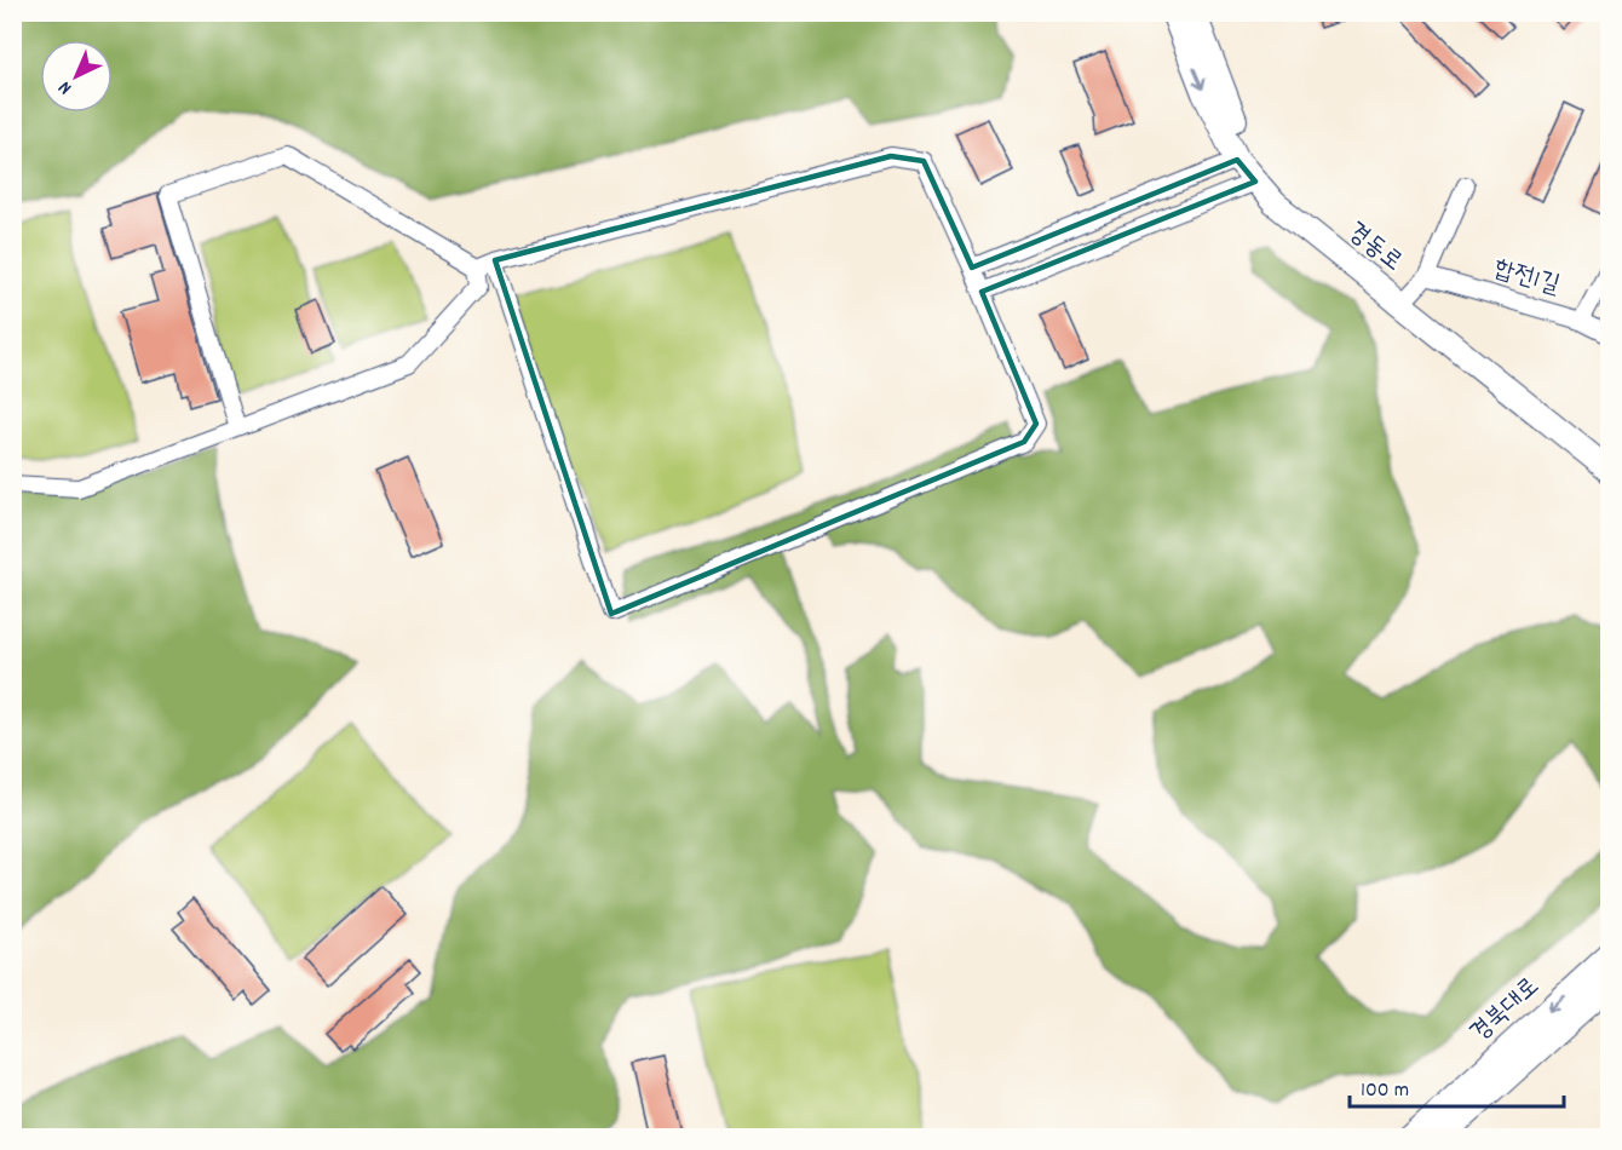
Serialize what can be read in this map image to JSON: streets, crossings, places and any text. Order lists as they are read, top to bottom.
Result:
{
  "streets": {
    "street": ["경동로", "합전1길", "경북대로"]
  },
  "scale_bar": "100 m",
  "north": "bottom left"
}
